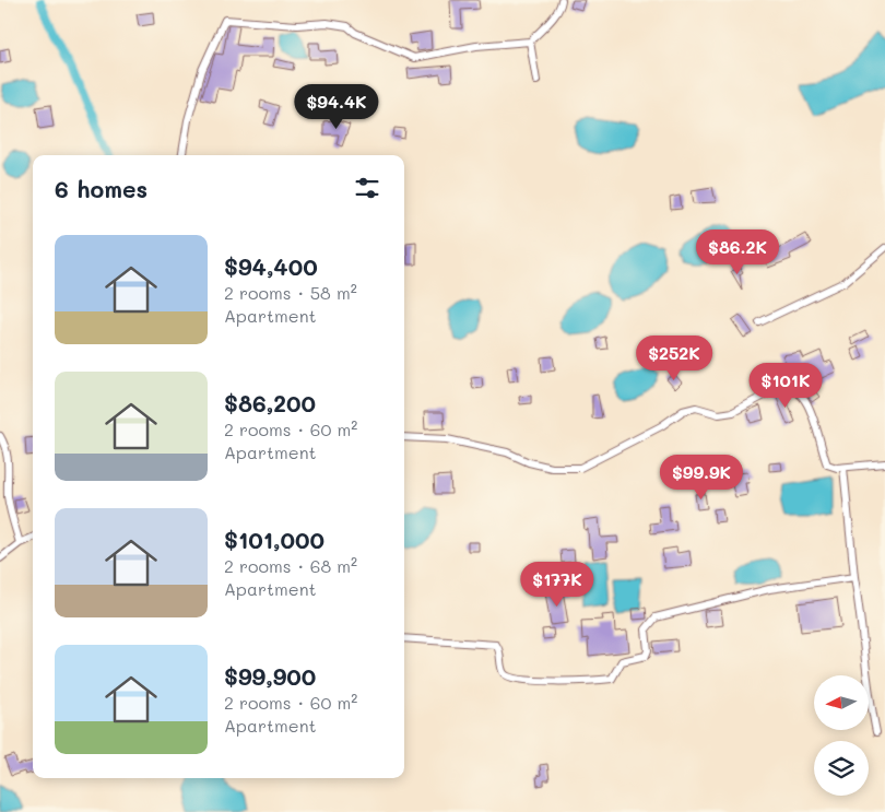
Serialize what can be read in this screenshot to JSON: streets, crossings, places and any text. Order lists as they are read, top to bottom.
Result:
{
  "north": "left",
  "page": {
    "price": [
      "$94.4K",
      "$86.2K",
      "$252K",
      "$101K",
      "$99.9K",
      "$177K"
    ],
    "heading": "6 homes",
    "list": [
      {
        "name": "$94,400",
        "note": "2 rooms · 58 m² · Apartment"
      },
      {
        "name": "$86,200",
        "note": "2 rooms · 60 m² · Apartment"
      },
      {
        "name": "$101,000",
        "note": "2 rooms · 68 m² · Apartment"
      },
      {
        "name": "$99,900",
        "note": "2 rooms · 60 m² · Apartment"
      }
    ]
  }
}
